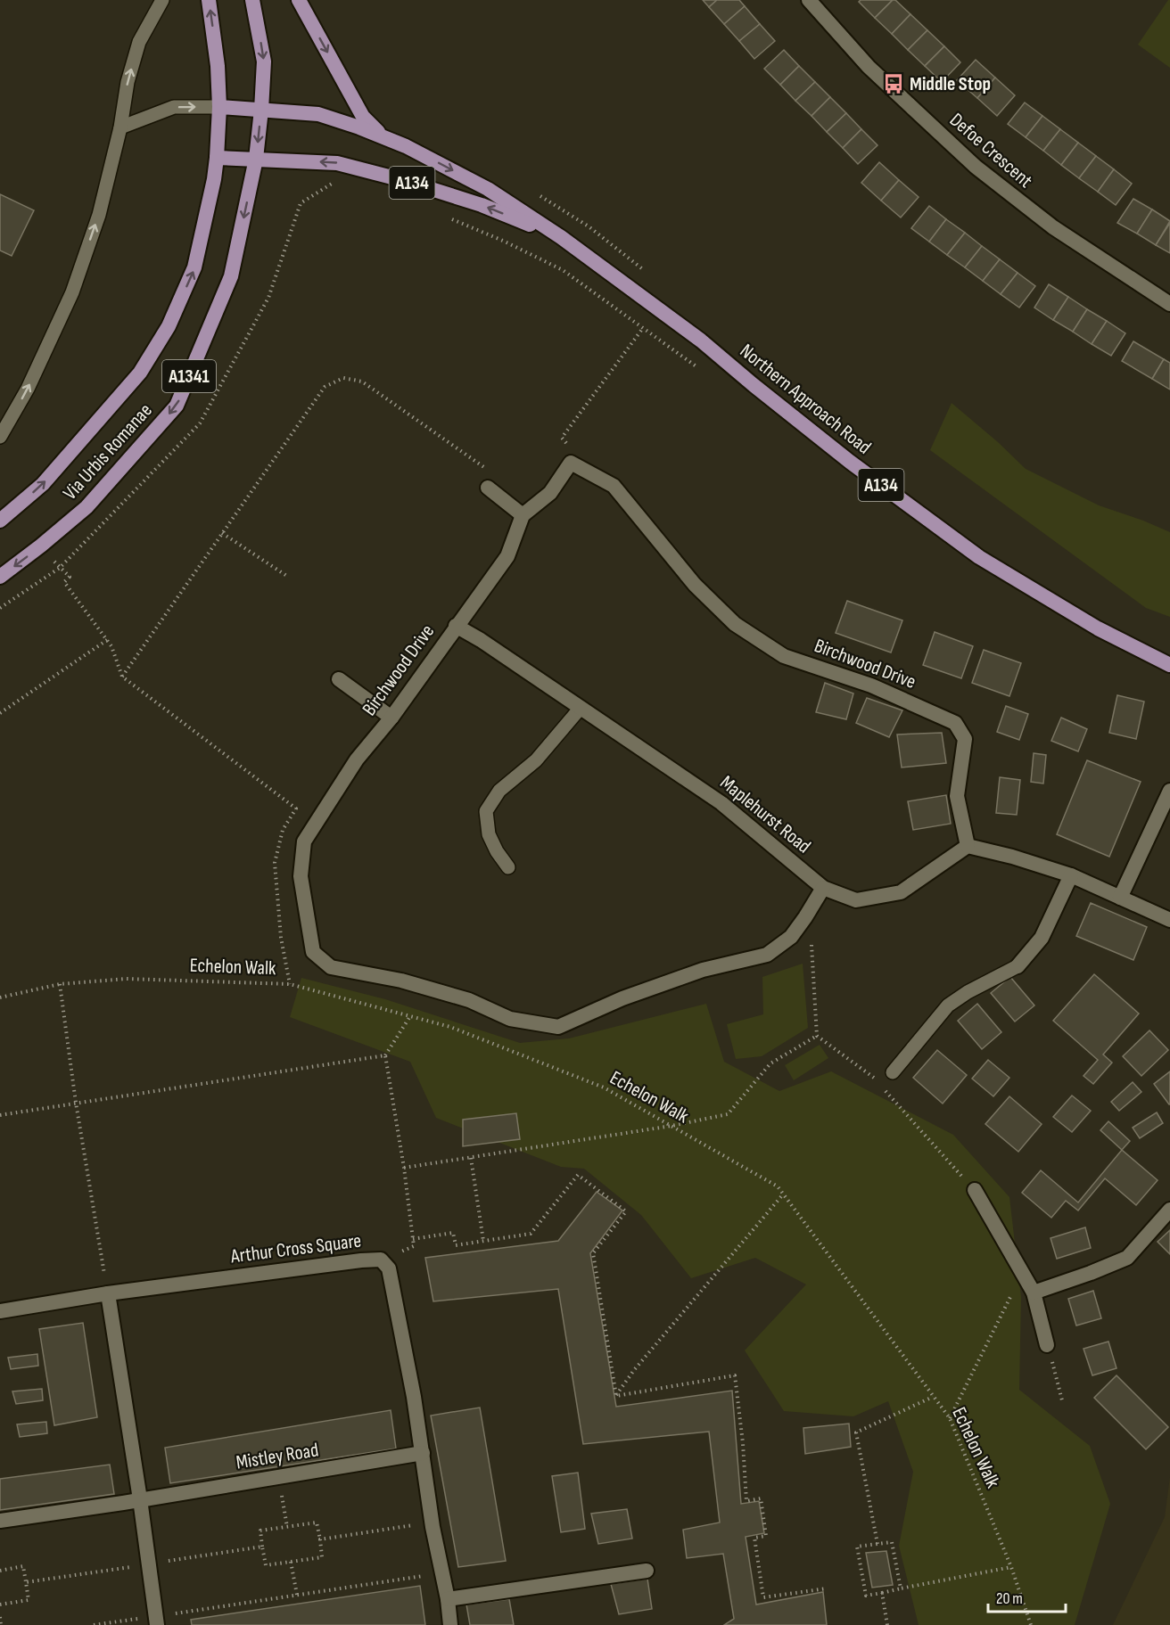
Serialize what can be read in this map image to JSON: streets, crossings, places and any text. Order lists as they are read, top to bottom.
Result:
{
  "streets": {
    "main road": [
      "A134",
      "A1341",
      "Northern Approach Road",
      "Via Urbis Romanae"
    ],
    "street": [
      "Defoe Crescent",
      "Birchwood Drive",
      "Maplehurst Road",
      "Arthur Cross Square",
      "Mistley Road"
    ],
    "path": ["Echelon Walk"]
  },
  "crossings": [
    ["Northern Approach Road", "Via Urbis Romanae"],
    ["Birchwood Drive", "Maplehurst Road"],
    ["Arthur Cross Square", "Mistley Road"]
  ],
  "places": {
    "bus stop": ["Middle Stop"]
  },
  "scale_bar": "20 m"
}
